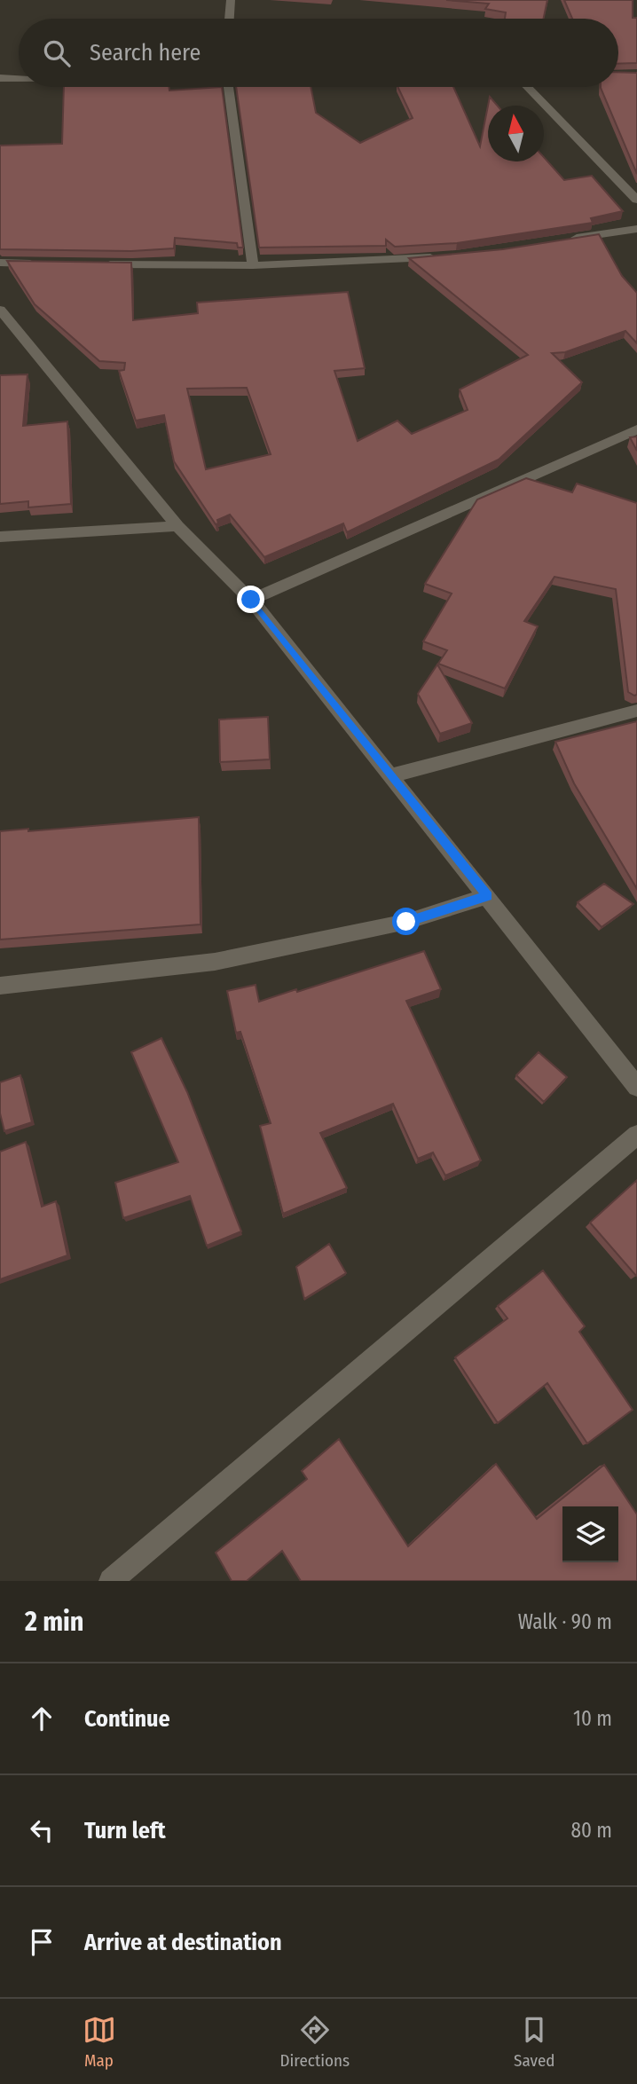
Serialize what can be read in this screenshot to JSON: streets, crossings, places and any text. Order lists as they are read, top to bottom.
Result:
{
  "north": "top",
  "page": {
    "search": "Search here",
    "heading": ["2 min", "Walk · 90 m"],
    "list": [
      ["Continue", "10 m"],
      ["Turn left", "80 m"],
      "Arrive at destination"
    ],
    "nav": ["Map", "Directions", "Saved"]
  }
}
